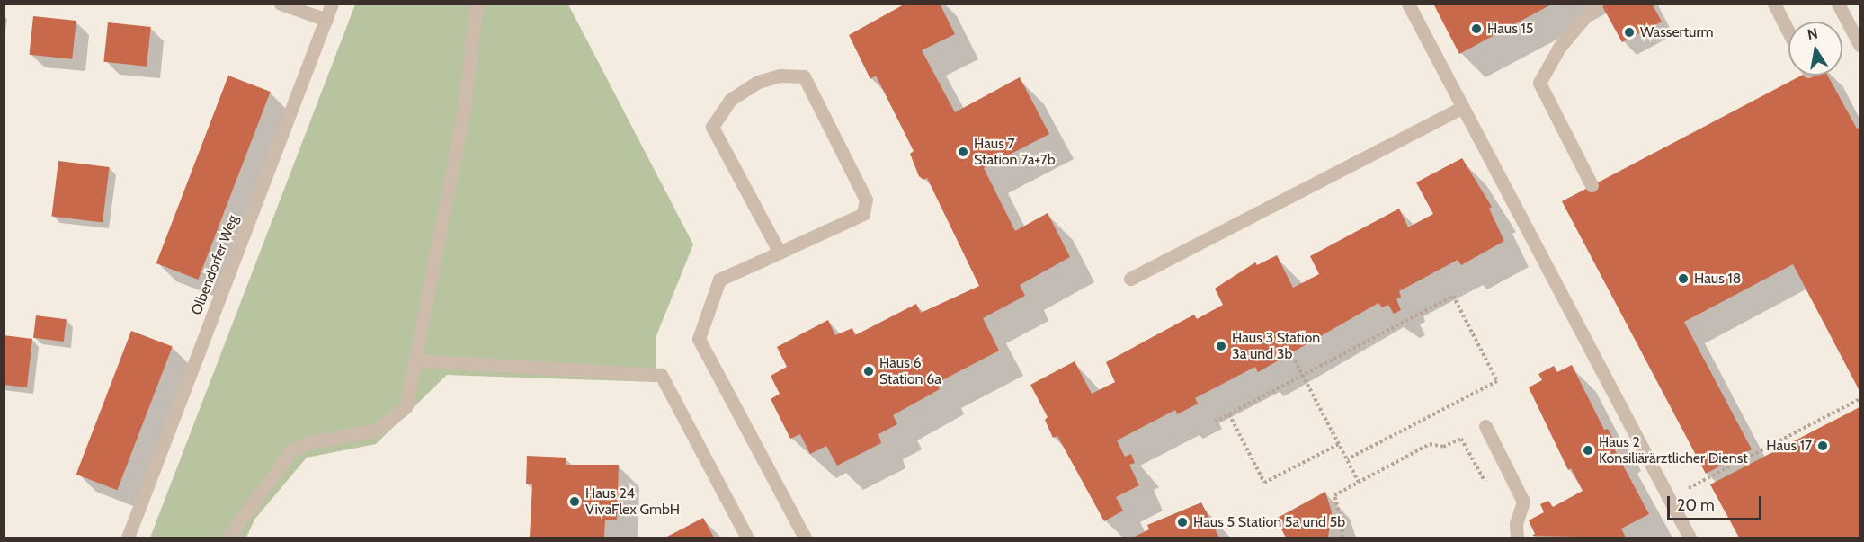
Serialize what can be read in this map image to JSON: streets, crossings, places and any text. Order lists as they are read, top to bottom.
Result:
{
  "streets": {
    "street": ["Olbendorfer Weg"]
  },
  "places": [
    "Haus 15",
    "Wasserturm",
    "Haus 7 Station 7a+7b",
    "Haus 18",
    "Haus 3 Station 3a und 3b",
    "Haus 6 Station 6a",
    "Haus 17",
    "Haus 2 Konsiliärärztlicher Dienst",
    "Haus 24 VivaFlex GmbH",
    "Haus 5 Station 5a und 5b"
  ],
  "scale_bar": "20 m",
  "north": "top"
}
